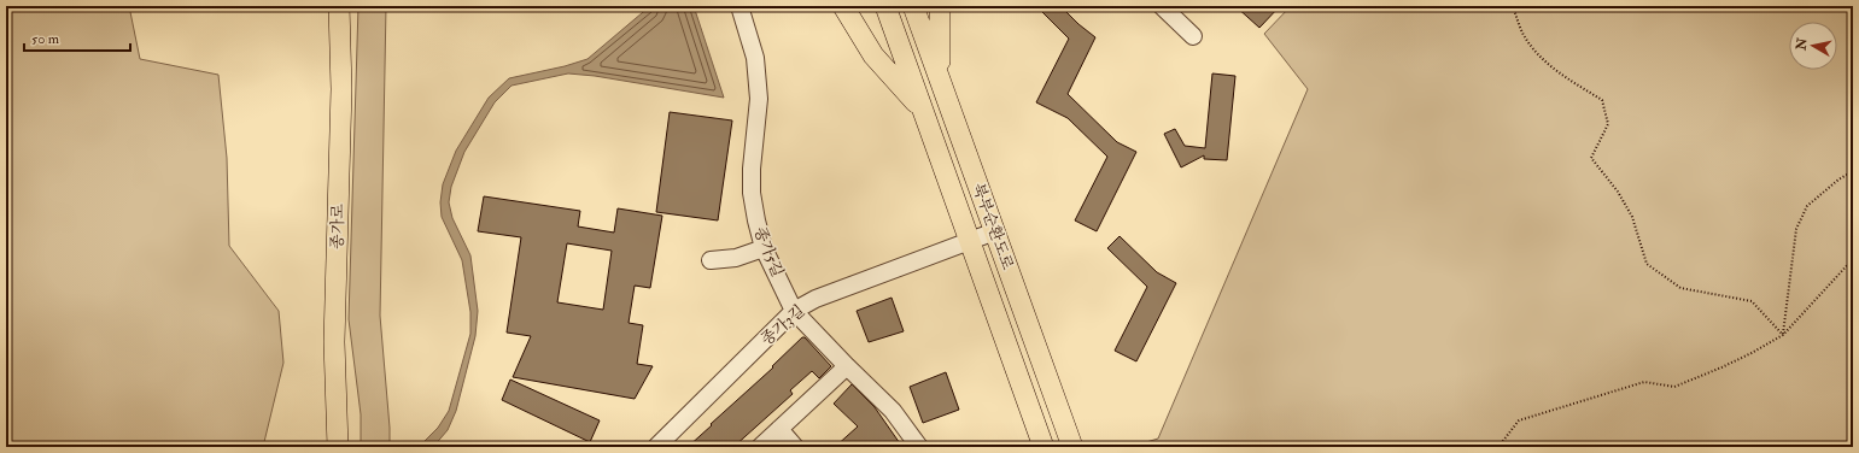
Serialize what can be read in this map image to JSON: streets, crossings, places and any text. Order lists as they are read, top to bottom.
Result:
{
  "streets": {
    "main road": ["종가로", "북부순환도로"],
    "street": ["종가5길", "종가3길"]
  },
  "crossings": [
    ["북부순환도로", "종가3길"],
    ["종가5길", "종가3길"]
  ],
  "scale_bar": "50 m",
  "north": "left"
}
